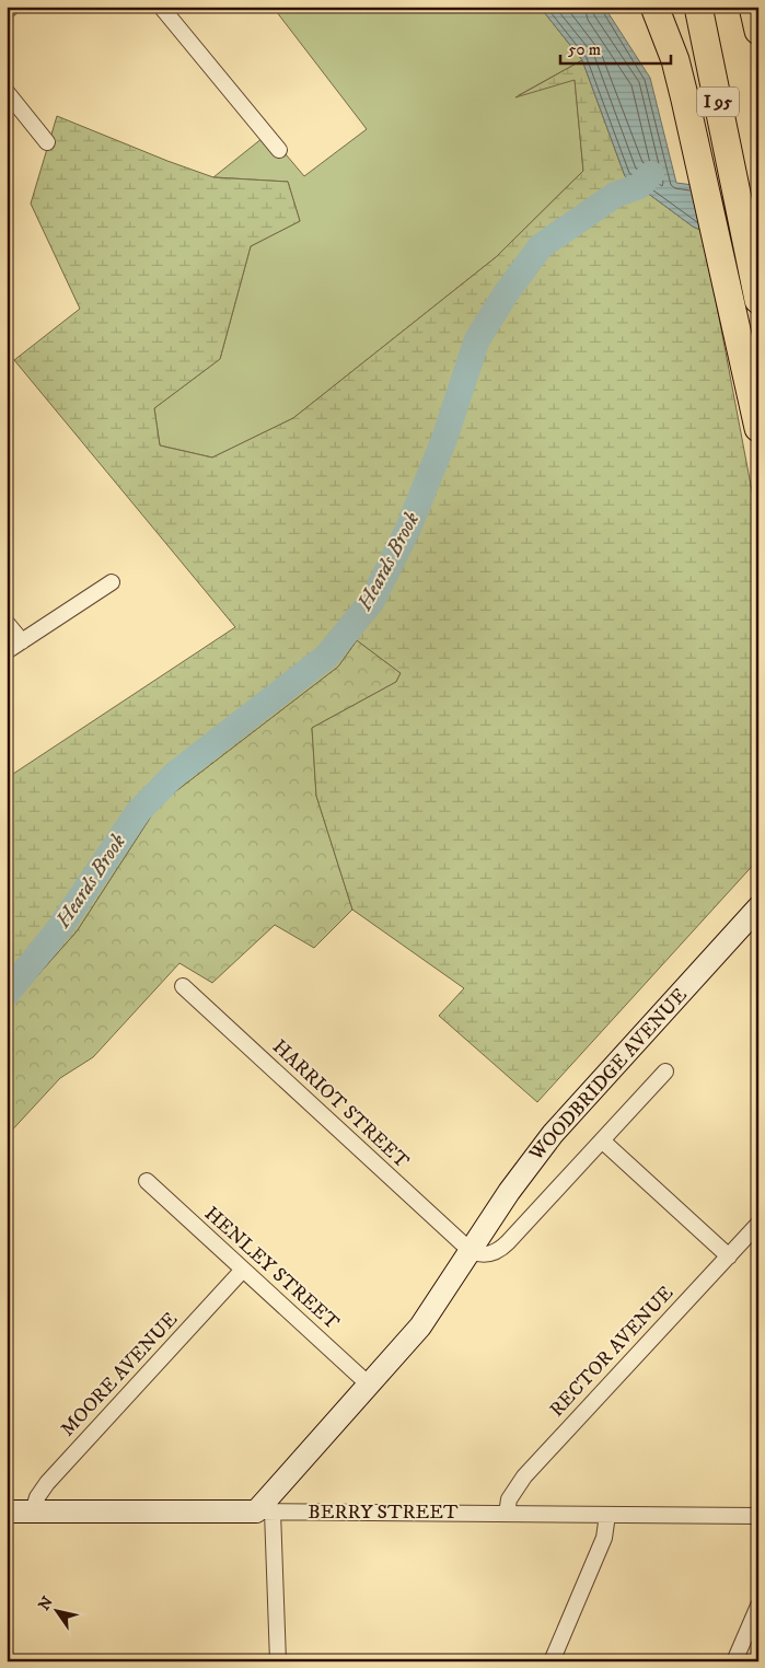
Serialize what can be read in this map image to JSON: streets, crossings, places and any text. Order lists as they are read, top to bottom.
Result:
{
  "streets": {
    "highway": ["I 95"],
    "street": [
      "WOODBRIDGE AVENUE",
      "HARRIOT STREET",
      "HENLEY STREET",
      "RECTOR AVENUE",
      "MOORE AVENUE",
      "BERRY STREET"
    ]
  },
  "crossings": [
    ["WOODBRIDGE AVENUE", "HARRIOT STREET"],
    ["WOODBRIDGE AVENUE", "HENLEY STREET"],
    ["WOODBRIDGE AVENUE", "BERRY STREET"],
    ["HENLEY STREET", "MOORE AVENUE"],
    ["RECTOR AVENUE", "BERRY STREET"],
    ["MOORE AVENUE", "BERRY STREET"]
  ],
  "water": ["Heards Brook"],
  "scale_bar": "50 m",
  "north": "top left"
}
